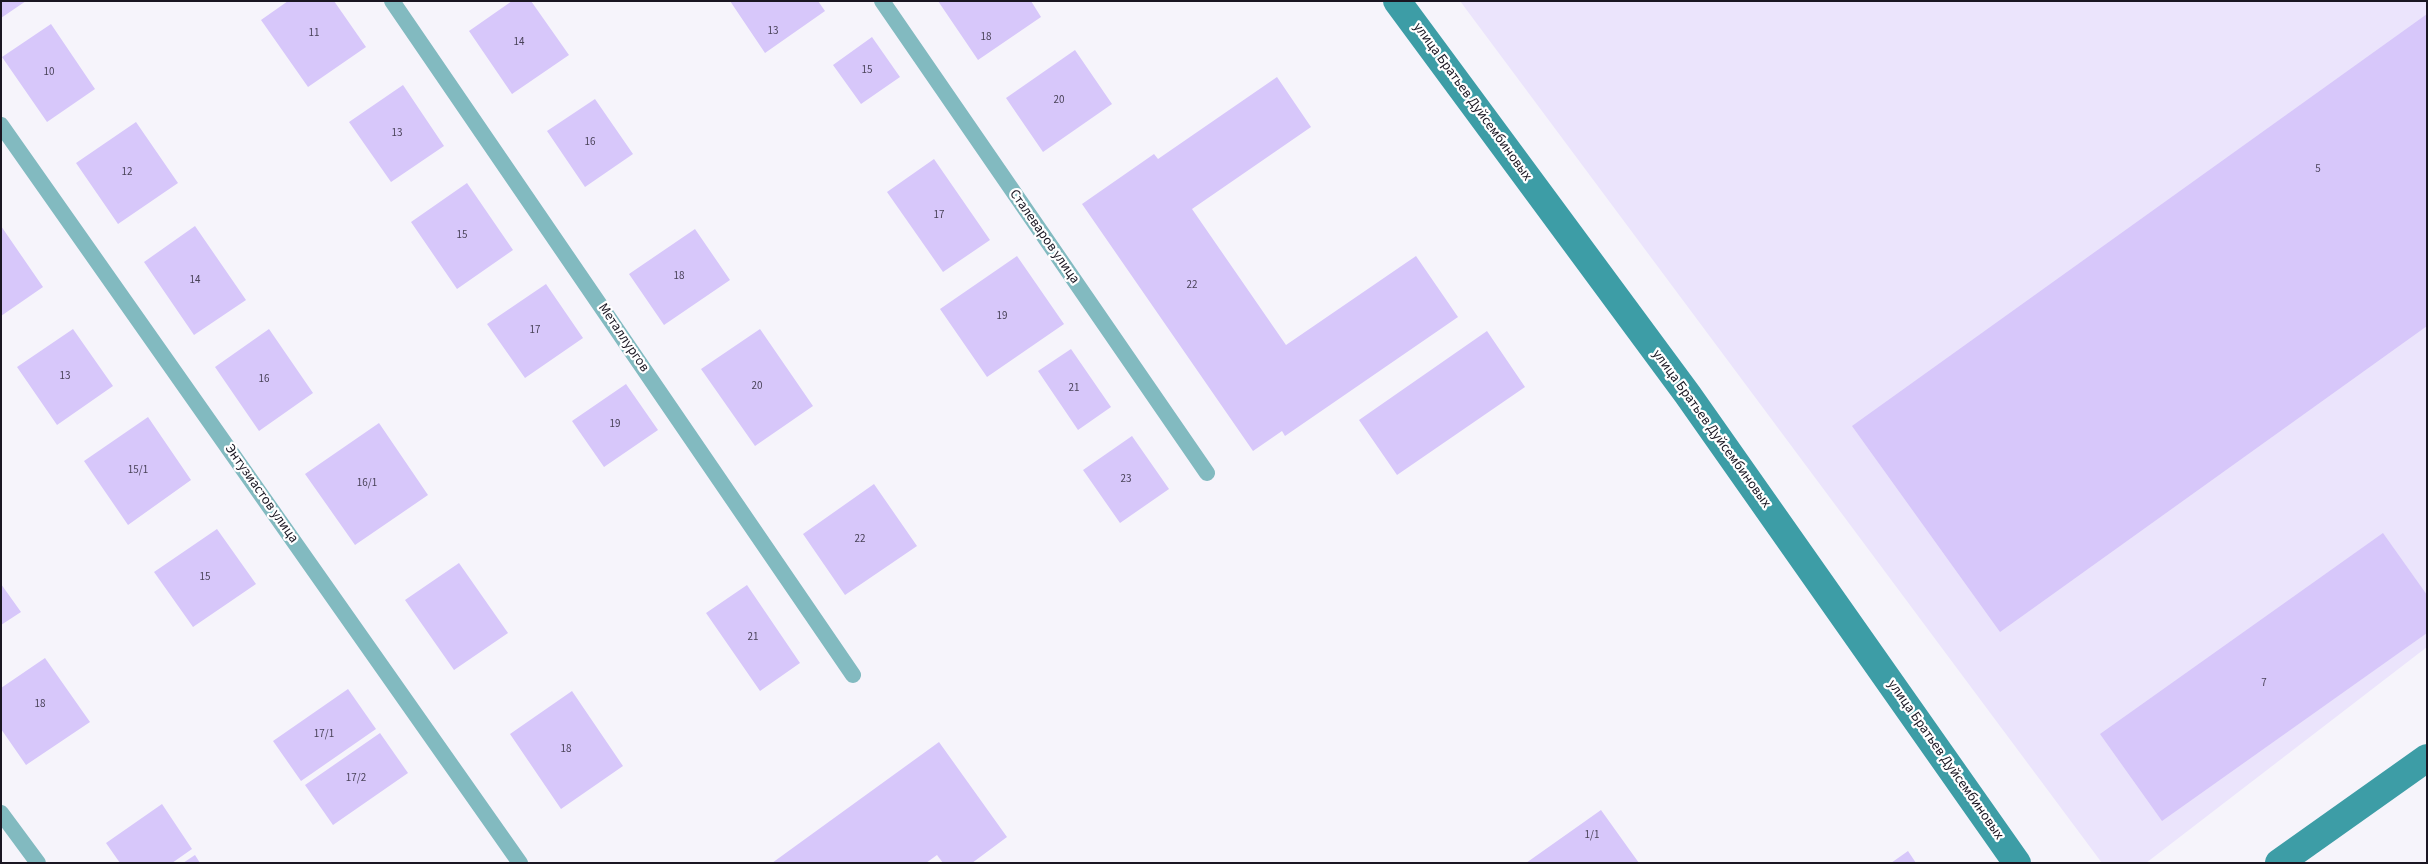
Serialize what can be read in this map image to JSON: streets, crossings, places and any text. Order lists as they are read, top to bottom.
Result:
{
  "streets": {
    "street": ["улица Братьев Дуйсембиновых"],
    "lane": ["Сталеваров улица", "Металлургов", "Энтузиастов улица"]
  },
  "house_numbers": [
    "13",
    "11",
    "18",
    "14",
    "15",
    "10",
    "20",
    "13",
    "16",
    "5",
    "12",
    "17",
    "15",
    "18",
    "14",
    "22",
    "19",
    "17",
    "13",
    "16",
    "20",
    "21",
    "19",
    "15/1",
    "23",
    "16/1",
    "22",
    "15",
    "21",
    "7",
    "18",
    "17/1",
    "18",
    "17/2",
    "1/1"
  ]
}
